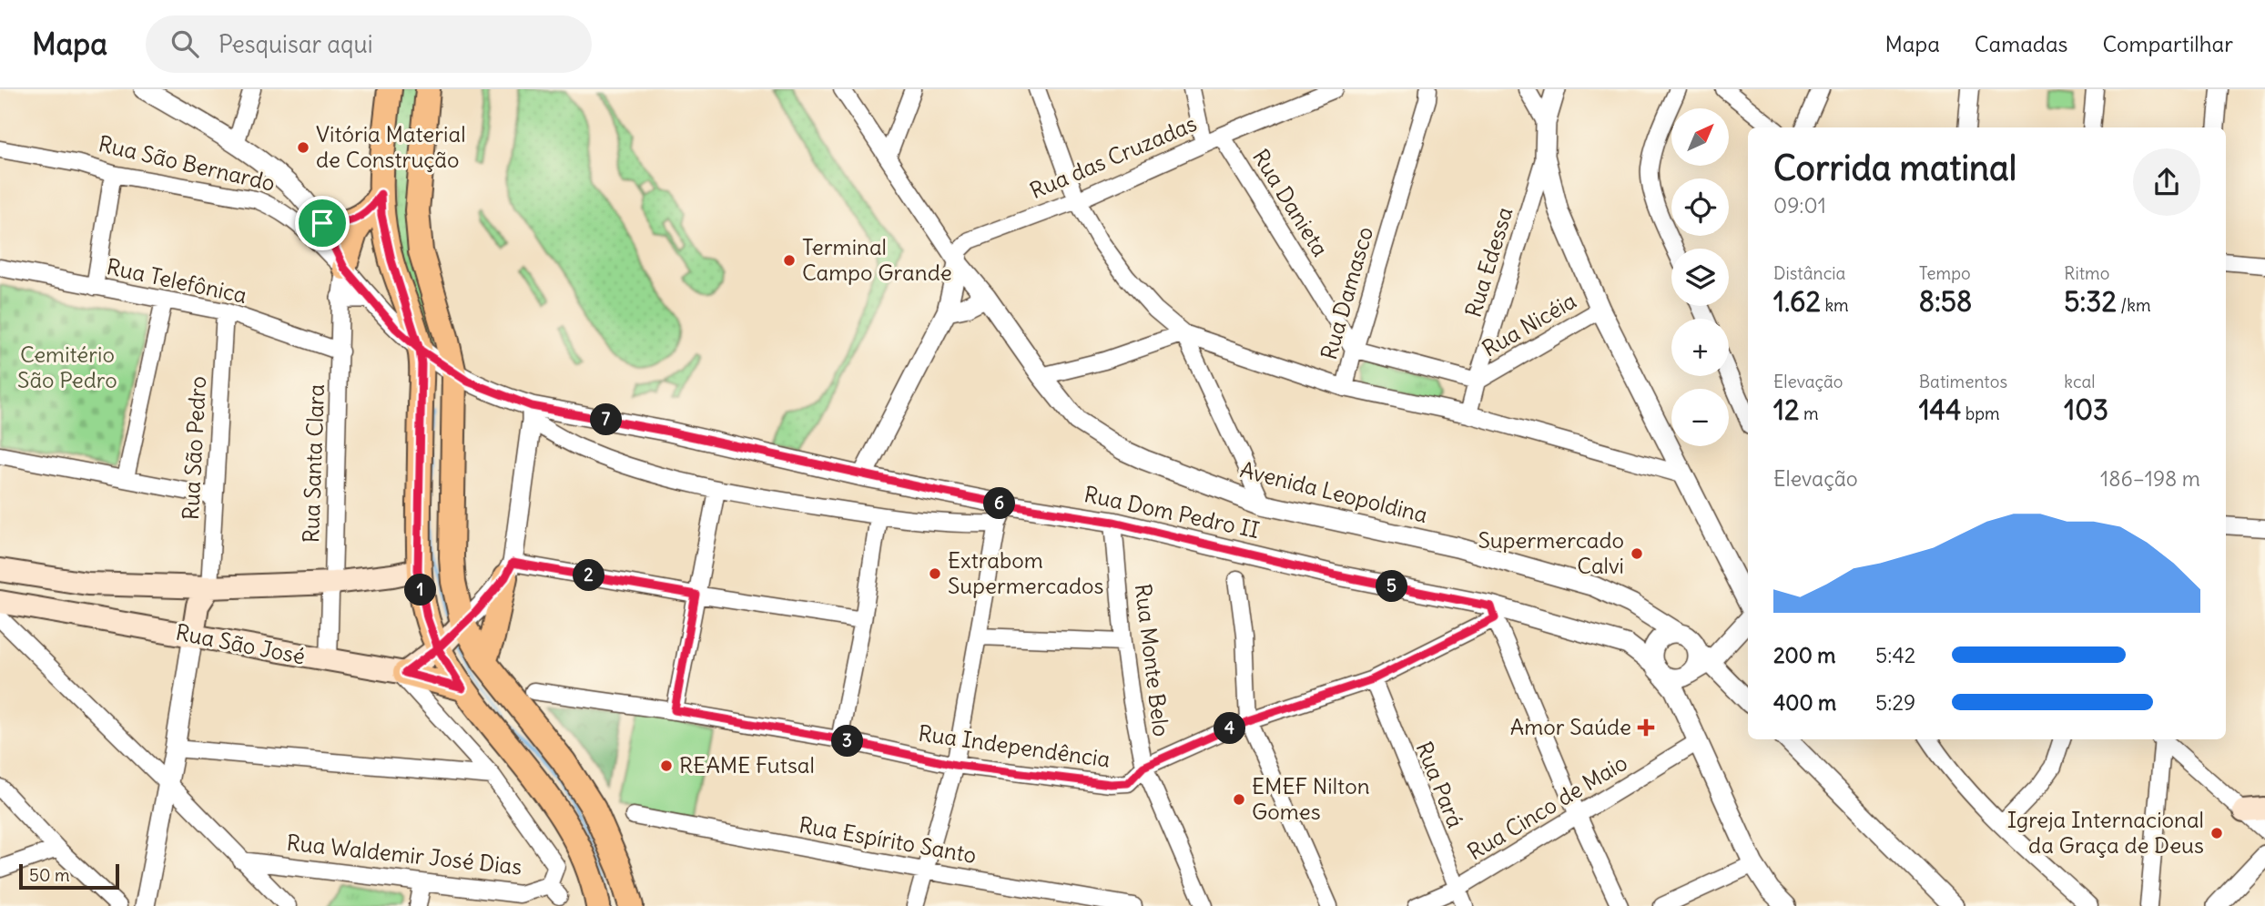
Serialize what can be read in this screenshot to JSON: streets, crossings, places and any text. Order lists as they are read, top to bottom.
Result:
{
  "streets": {
    "main road": ["Rua São José"],
    "street": [
      "Rua das Cruzadas",
      "Rua São Bernardo",
      "Rua Danieta",
      "Rua Edessa",
      "Rua Telefônica",
      "Rua Damasco",
      "Rua Nicéia",
      "Rua São Pedro",
      "Rua Santa Clara",
      "Avenida Leopoldina",
      "Rua Dom Pedro II",
      "Rua Monte Belo",
      "Rua Independência",
      "Rua Pará",
      "Rua Cinco de Maio",
      "Rua Espírito Santo",
      "Rua Waldemir José Dias"
    ]
  },
  "crossings": [
    ["Rua das Cruzadas", "Rua Danieta"],
    ["Rua das Cruzadas", "Avenida Leopoldina"],
    ["Rua São Bernardo", "Rua Santa Clara"],
    ["Rua São Bernardo", "Rua Dom Pedro II"],
    ["Rua Danieta", "Rua Damasco"],
    ["Rua Edessa", "Rua Nicéia"],
    ["Rua Telefônica", "Rua São Pedro"],
    ["Rua Telefônica", "Rua Santa Clara"],
    ["Rua Damasco", "Rua Nicéia"],
    ["Rua São Pedro", "Rua São José"],
    ["Rua Santa Clara", "Rua São José"],
    ["Avenida Leopoldina", "Rua Dom Pedro II"],
    ["Rua Dom Pedro II", "Rua Monte Belo"],
    ["Rua Dom Pedro II", "Rua Independência"],
    ["Rua Dom Pedro II", "Rua Cinco de Maio"],
    ["Rua Monte Belo", "Rua Independência"],
    ["Rua Independência", "Rua Pará"],
    ["Rua Pará", "Rua Cinco de Maio"]
  ],
  "parks": ["Cemitério São Pedro"],
  "places": {
    "other": [
      "Vitória Material de Construção",
      "Terminal Campo Grande",
      "Supermercado Calvi",
      "Extrabom Supermercados",
      "REAME Futsal",
      "EMEF Nilton Gomes",
      "Igreja Internacional da Graça de Deus"
    ],
    "health": ["Amor Saúde"]
  },
  "scale_bar": "50 m",
  "north": "top right",
  "page": {
    "header": "Mapa",
    "search": "Pesquisar aqui",
    "nav": ["Mapa", "Camadas", "Compartilhar"],
    "map_buttons": ["+", "−"],
    "heading": ["Corrida matinal", "09:01"],
    "stats": [
      ["Distância", "1.62 km"],
      ["Tempo", "8:58"],
      ["Ritmo", "5:32 /km"],
      ["Elevação", "12 m"],
      ["Batimentos", "144 bpm"],
      ["kcal", "103"]
    ],
    "pins": [
      "7",
      "6",
      "2",
      "5",
      "1",
      "4",
      "3"
    ],
    "chart": ["Elevação", "186–198 m"],
    "list": [
      {
        "name": "200 m",
        "note": "5:42"
      },
      {
        "name": "400 m",
        "note": "5:29"
      }
    ],
    "scale": "50 m"
  }
}
